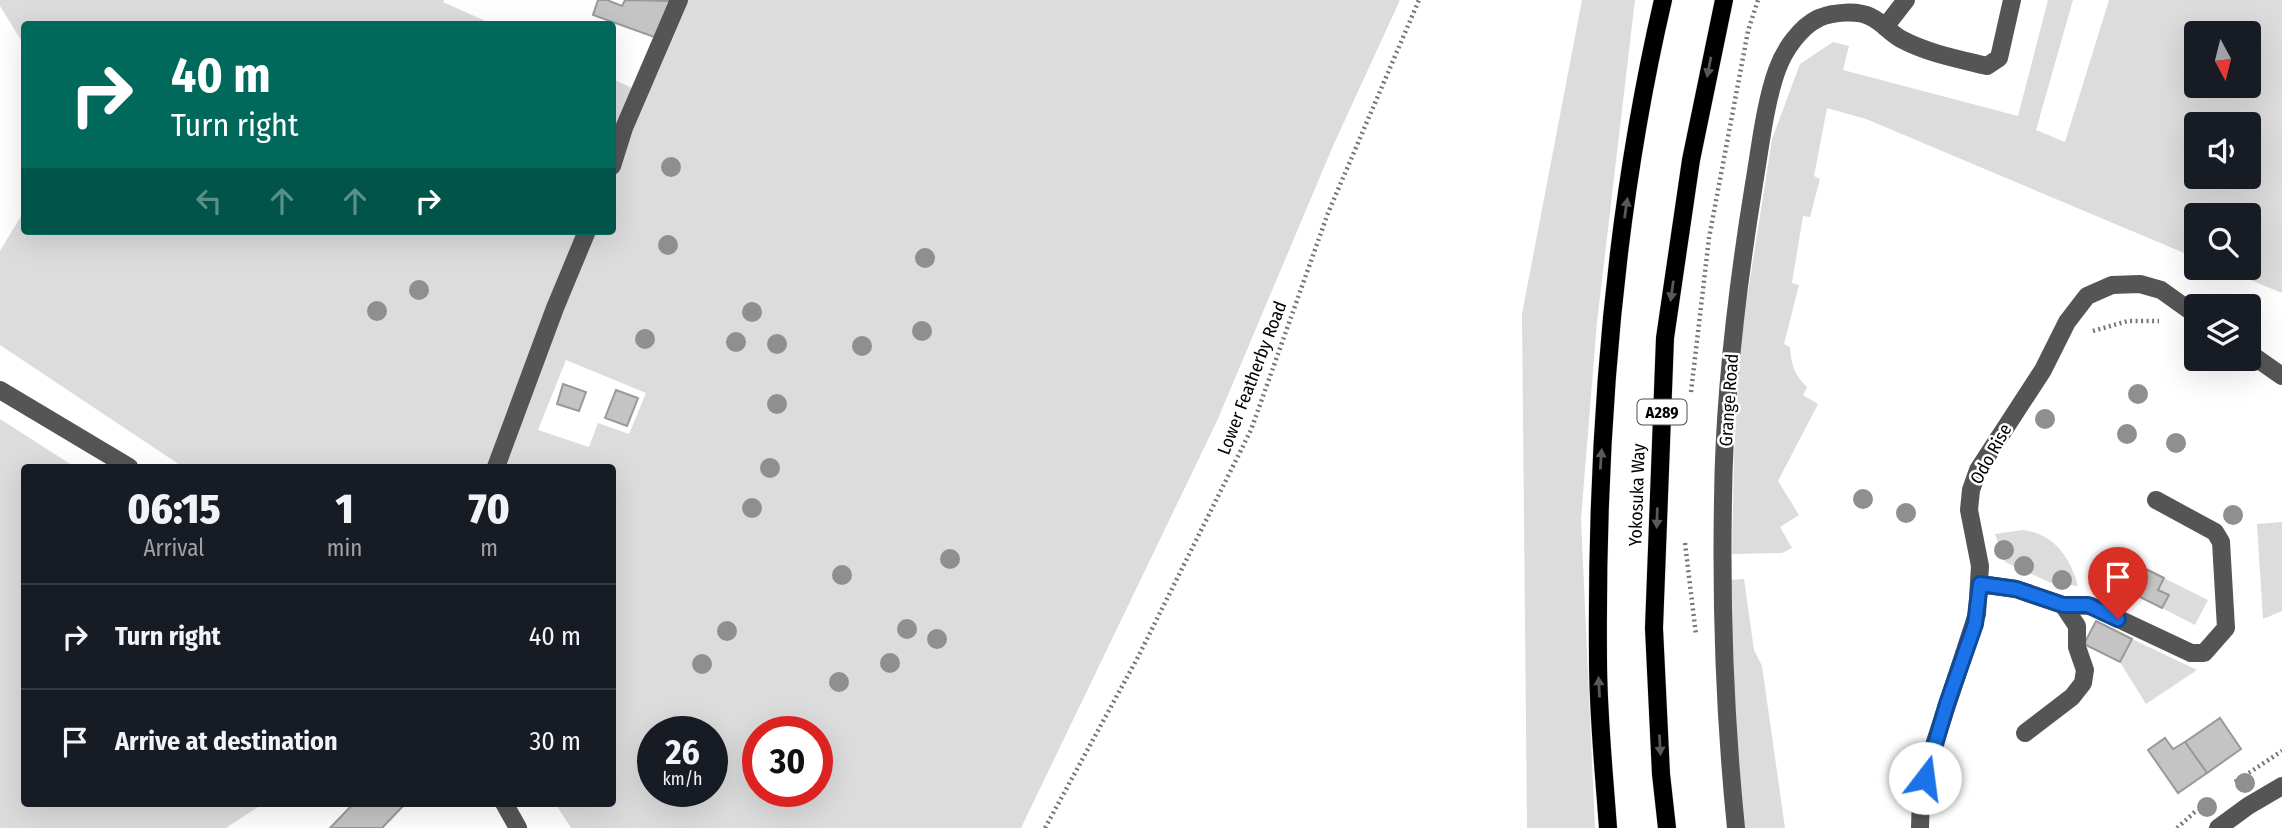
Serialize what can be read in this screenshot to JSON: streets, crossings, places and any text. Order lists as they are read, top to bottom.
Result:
{
  "streets": {
    "main road": ["A289", "Yokosuka Way"],
    "street": ["Grange Road", "Odo Rise"],
    "path": ["Lower Featherby Road"]
  },
  "north": "bottom",
  "page": {
    "turn": ["40 m", "Turn right"],
    "eta": [
      "06:15",
      "Arrival",
      "1",
      "min",
      "70",
      "m"
    ],
    "list": [
      {
        "name": "Turn right",
        "value": "40 m"
      },
      {
        "name": "Arrive at destination",
        "value": "30 m"
      }
    ],
    "speed": "26 km/h",
    "limit": "30"
  }
}
